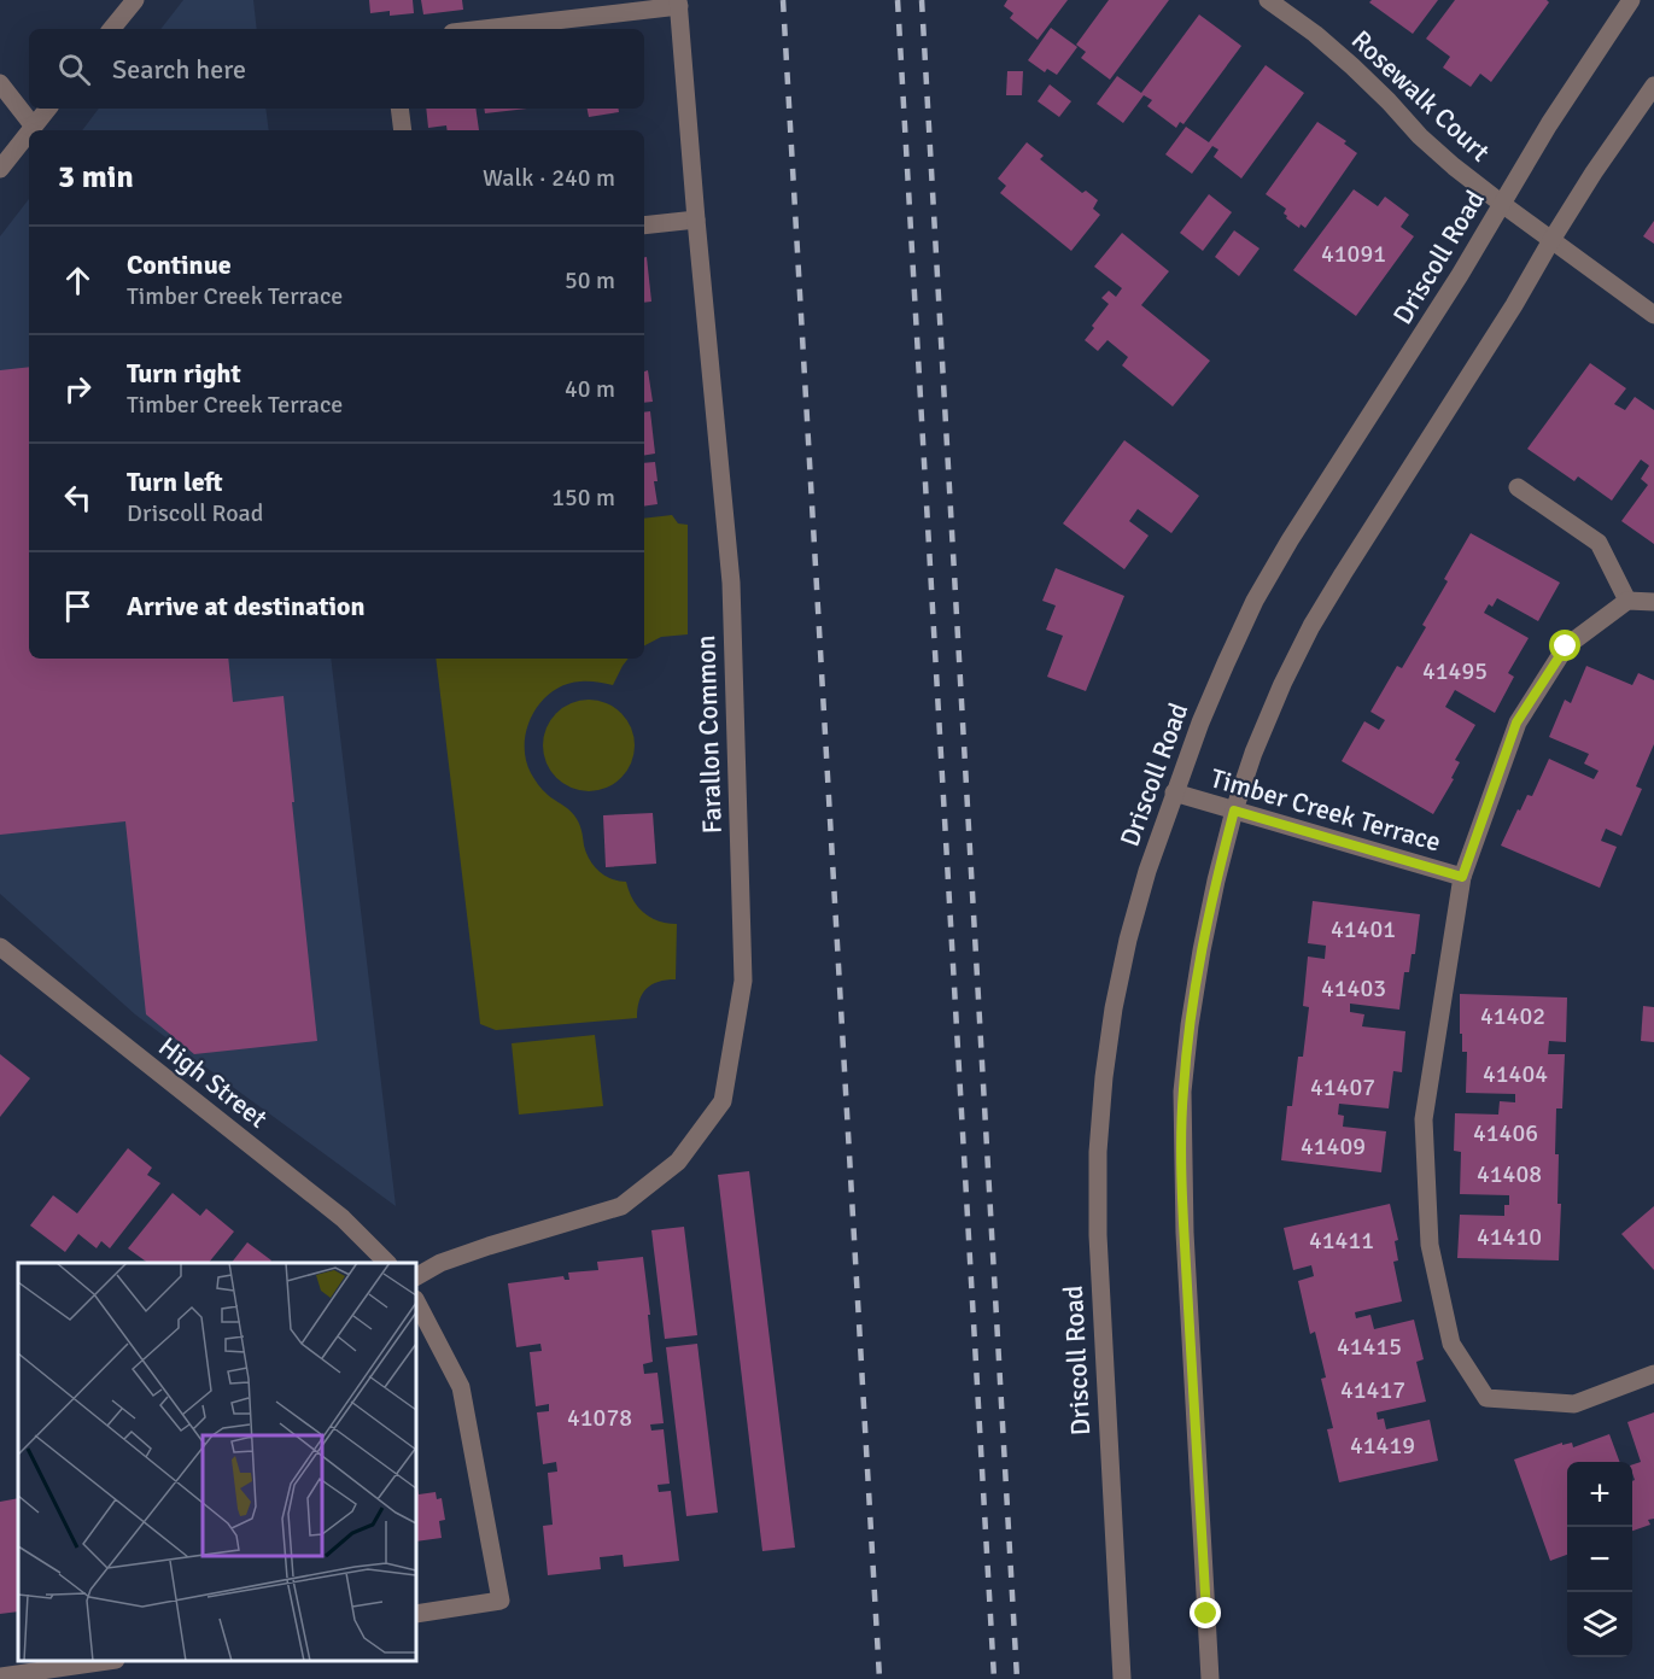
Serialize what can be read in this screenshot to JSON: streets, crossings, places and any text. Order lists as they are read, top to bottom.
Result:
{
  "streets": {
    "street": [
      "Rosewalk Court",
      "Driscoll Road",
      "Farallon Common",
      "Timber Creek Terrace",
      "High Street"
    ]
  },
  "crossings": [
    ["Rosewalk Court", "Driscoll Road"],
    ["Driscoll Road", "Timber Creek Terrace"]
  ],
  "house_numbers": [
    "41091",
    "41495",
    "41401",
    "41403",
    "41402",
    "41404",
    "41407",
    "41406",
    "41409",
    "41408",
    "41410",
    "41411",
    "41415",
    "41417",
    "41078",
    "41419"
  ],
  "page": {
    "search": "Search here",
    "heading": ["3 min", "Walk · 240 m"],
    "list": [
      ["Continue", "Timber Creek Terrace", "50 m"],
      ["Turn right", "Timber Creek Terrace", "40 m"],
      ["Turn left", "Driscoll Road", "150 m"],
      "Arrive at destination"
    ],
    "map_buttons": ["+", "−"]
  }
}
